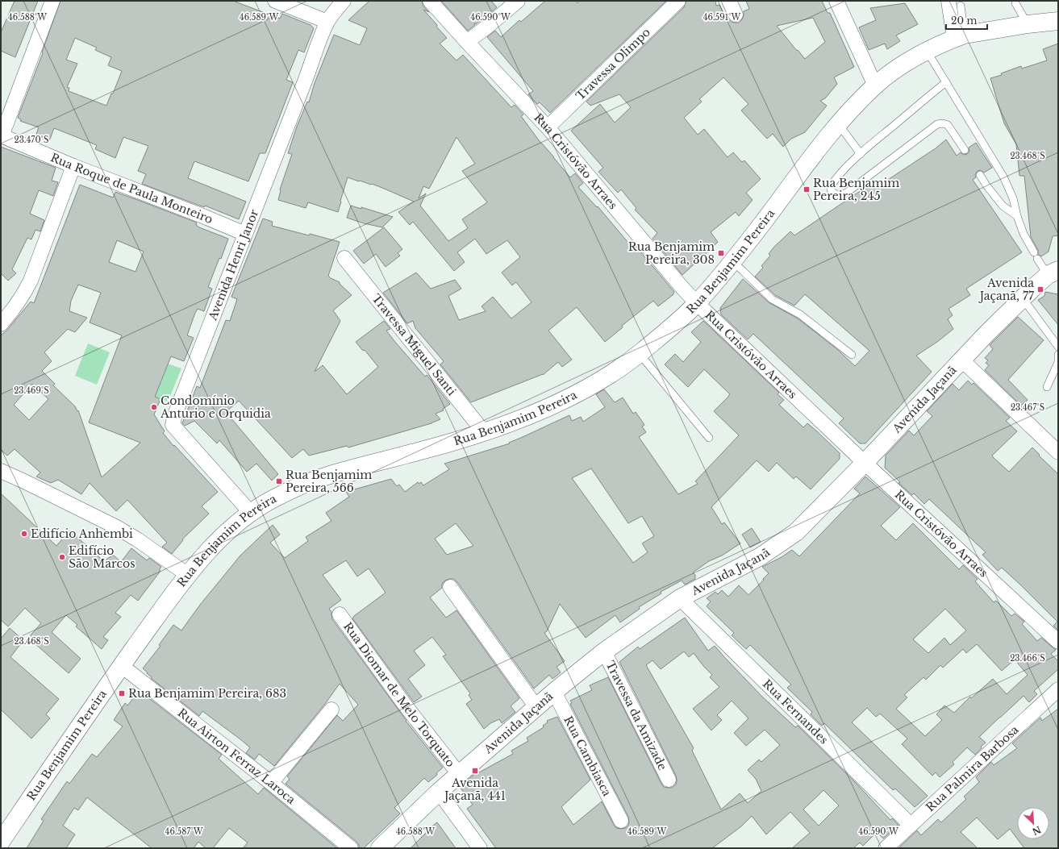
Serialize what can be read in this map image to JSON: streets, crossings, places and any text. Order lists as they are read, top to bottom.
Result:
{
  "streets": {
    "main road": ["Rua Benjamim Pereira", "Avenida Jaçanã"],
    "street": [
      "Travessa Olimpo",
      "Rua Cristóvão Arraes",
      "Rua Roque de Paula Monteiro",
      "Avenida Henri Janor",
      "Travessa Miguel Santi",
      "Rua Diomar de Melo Torquato",
      "Rua Fernandes",
      "Travessa da Amizade",
      "Rua Airton Ferraz Laroca",
      "Rua Cambiasca",
      "Rua Palmira Barbosa"
    ]
  },
  "crossings": [
    ["Travessa Olimpo", "Rua Cristóvão Arraes"],
    ["Rua Cristóvão Arraes", "Rua Benjamim Pereira"],
    ["Rua Cristóvão Arraes", "Avenida Jaçanã"],
    ["Rua Roque de Paula Monteiro", "Avenida Henri Janor"],
    ["Rua Benjamim Pereira", "Avenida Henri Janor"],
    ["Rua Benjamim Pereira", "Travessa Miguel Santi"],
    ["Rua Benjamim Pereira", "Rua Airton Ferraz Laroca"],
    ["Avenida Jaçanã", "Rua Diomar de Melo Torquato"],
    ["Avenida Jaçanã", "Rua Fernandes"],
    ["Avenida Jaçanã", "Travessa da Amizade"],
    ["Avenida Jaçanã", "Rua Cambiasca"],
    ["Rua Fernandes", "Rua Palmira Barbosa"]
  ],
  "places": {
    "transit": [
      "Rua Benjamim Pereira, 245",
      "Rua Benjamim Pereira, 308",
      "Avenida Jaçanã, 77",
      "Rua Benjamim Pereira, 566",
      "Rua Benjamim Pereira, 683",
      "Avenida Jaçanã, 441"
    ],
    "other": ["Condomínio Anturio e Orquidia", "Edifício Anhembi", "Edifício São Marcos"]
  },
  "scale_bar": "20 m",
  "north": "bottom right",
  "coordinates": [
    "46.588°W",
    "46.589°W",
    "46.590°W",
    "46.591°W",
    "23.470°S",
    "23.468°S",
    "23.469°S",
    "23.467°S",
    "23.466°S",
    "46.587°W"
  ]
}
